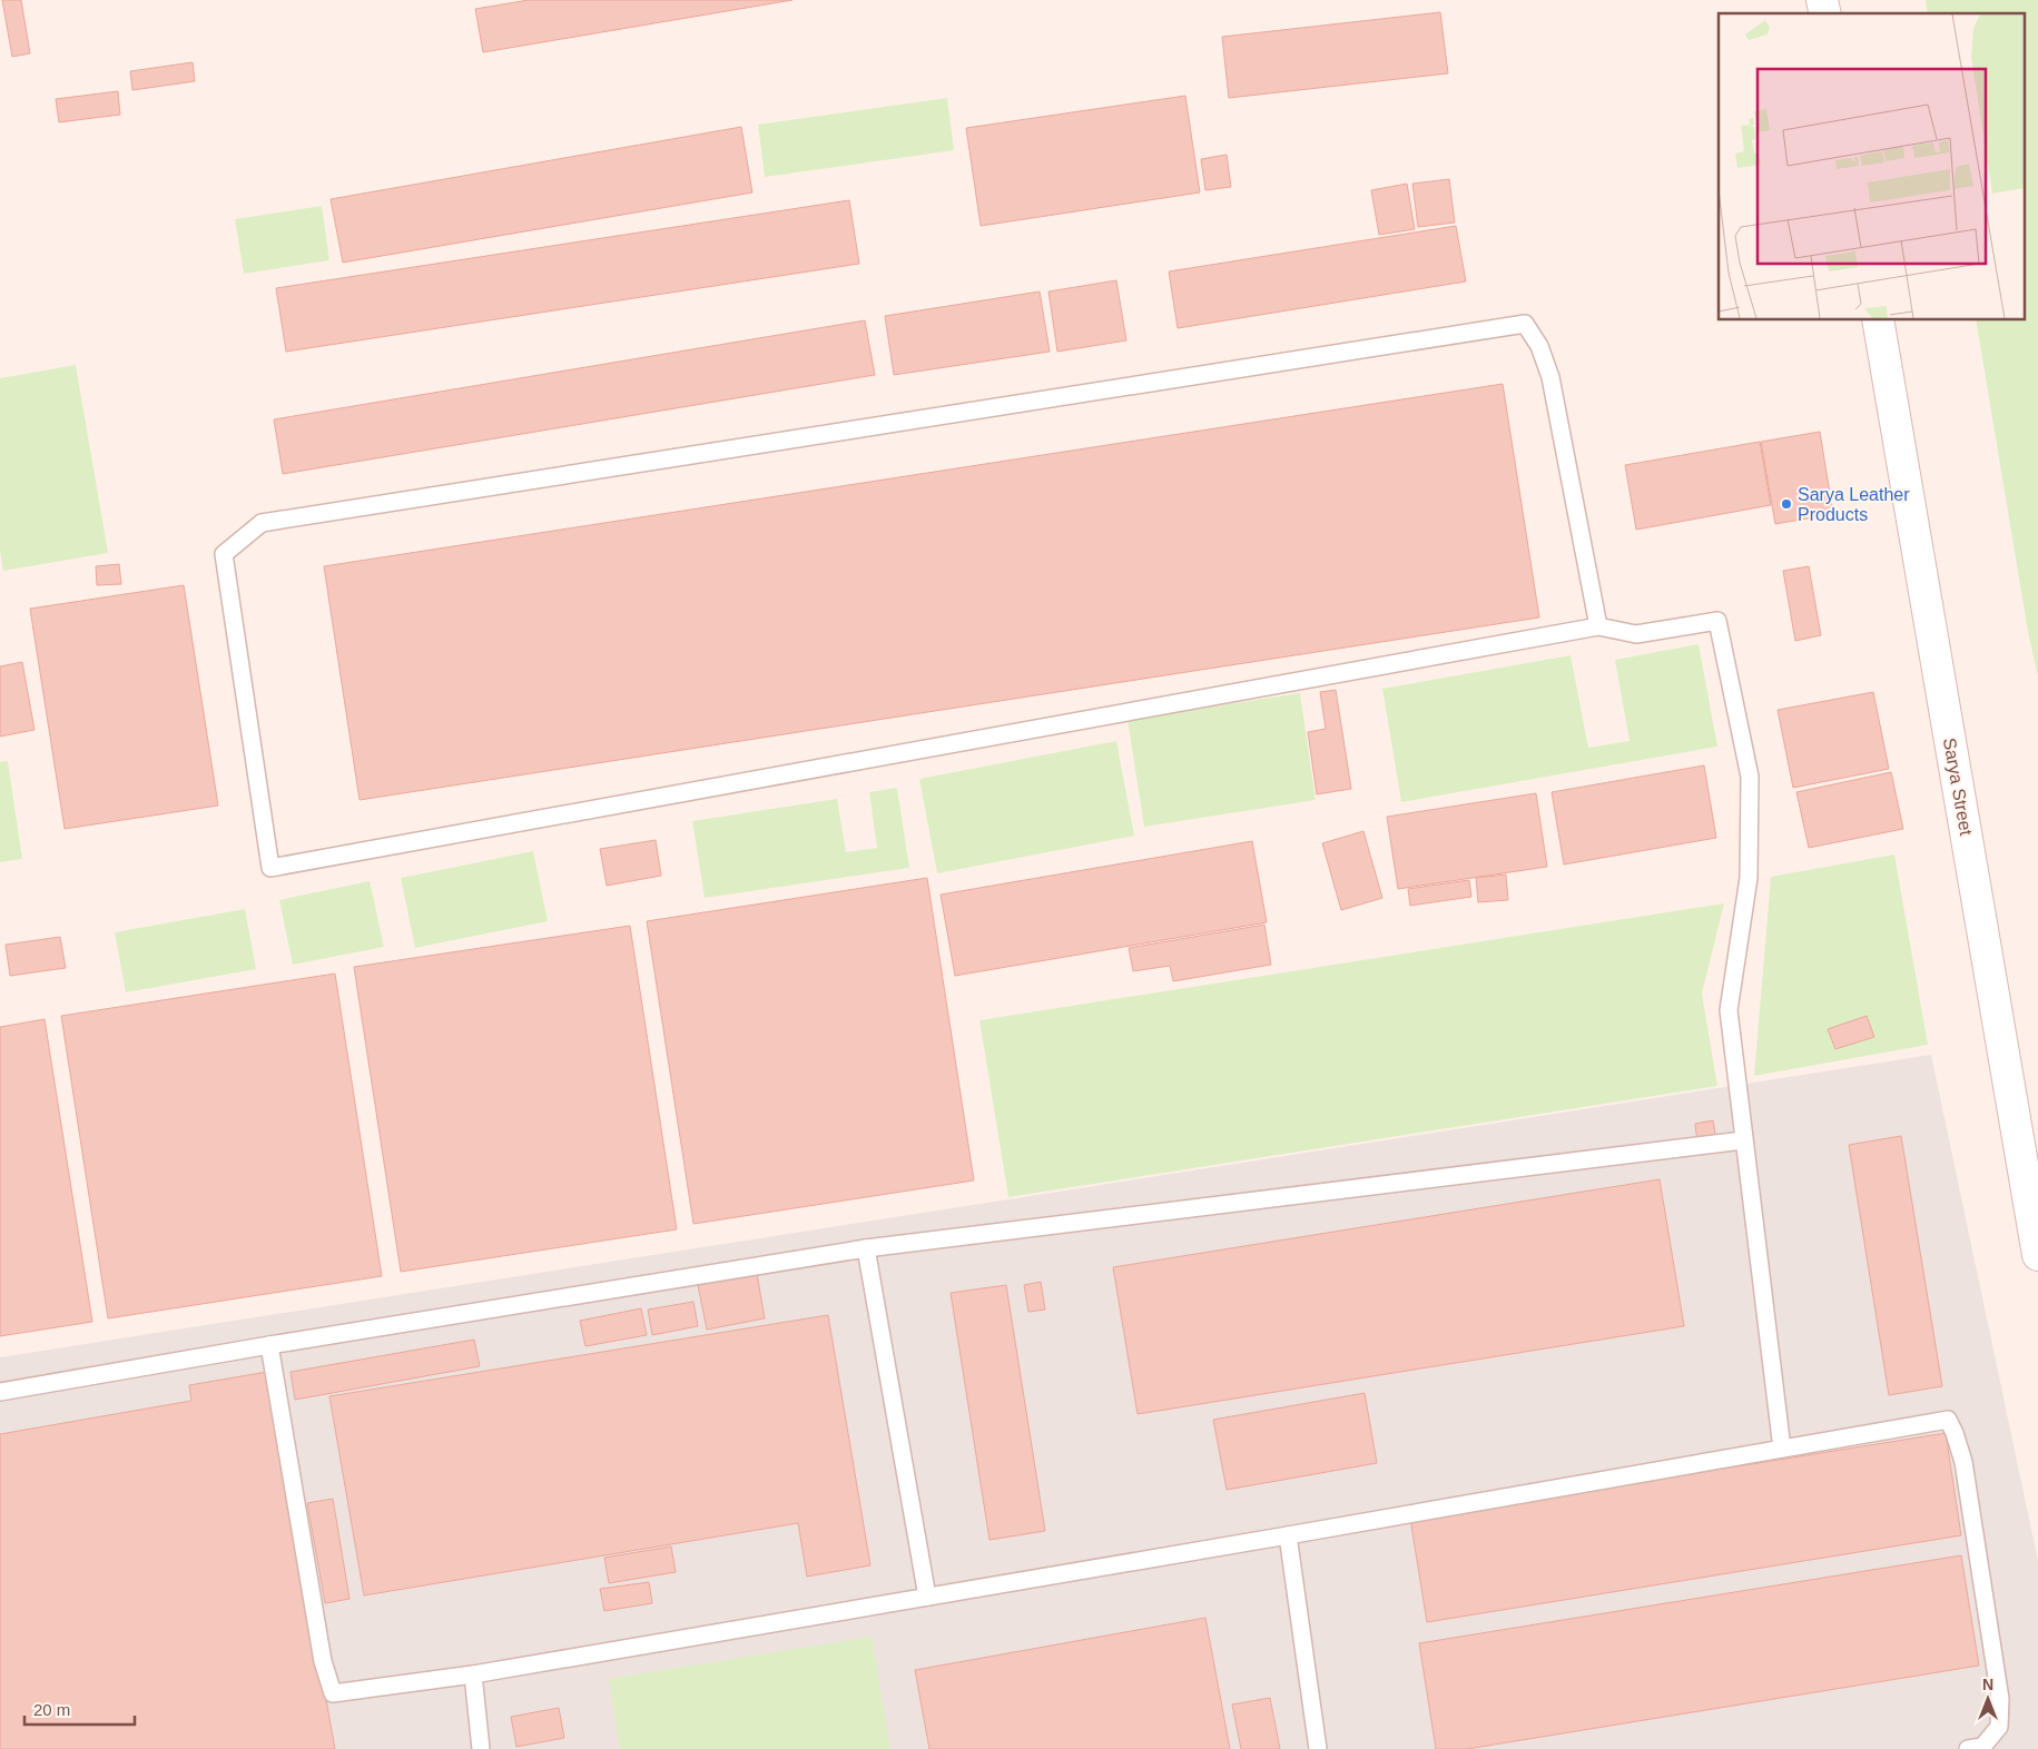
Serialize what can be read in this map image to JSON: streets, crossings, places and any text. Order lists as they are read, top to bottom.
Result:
{
  "streets": {
    "street": ["Sarya Street"]
  },
  "places": ["Sarya Leather Products"],
  "scale_bar": "20 m",
  "north": "top"
}
